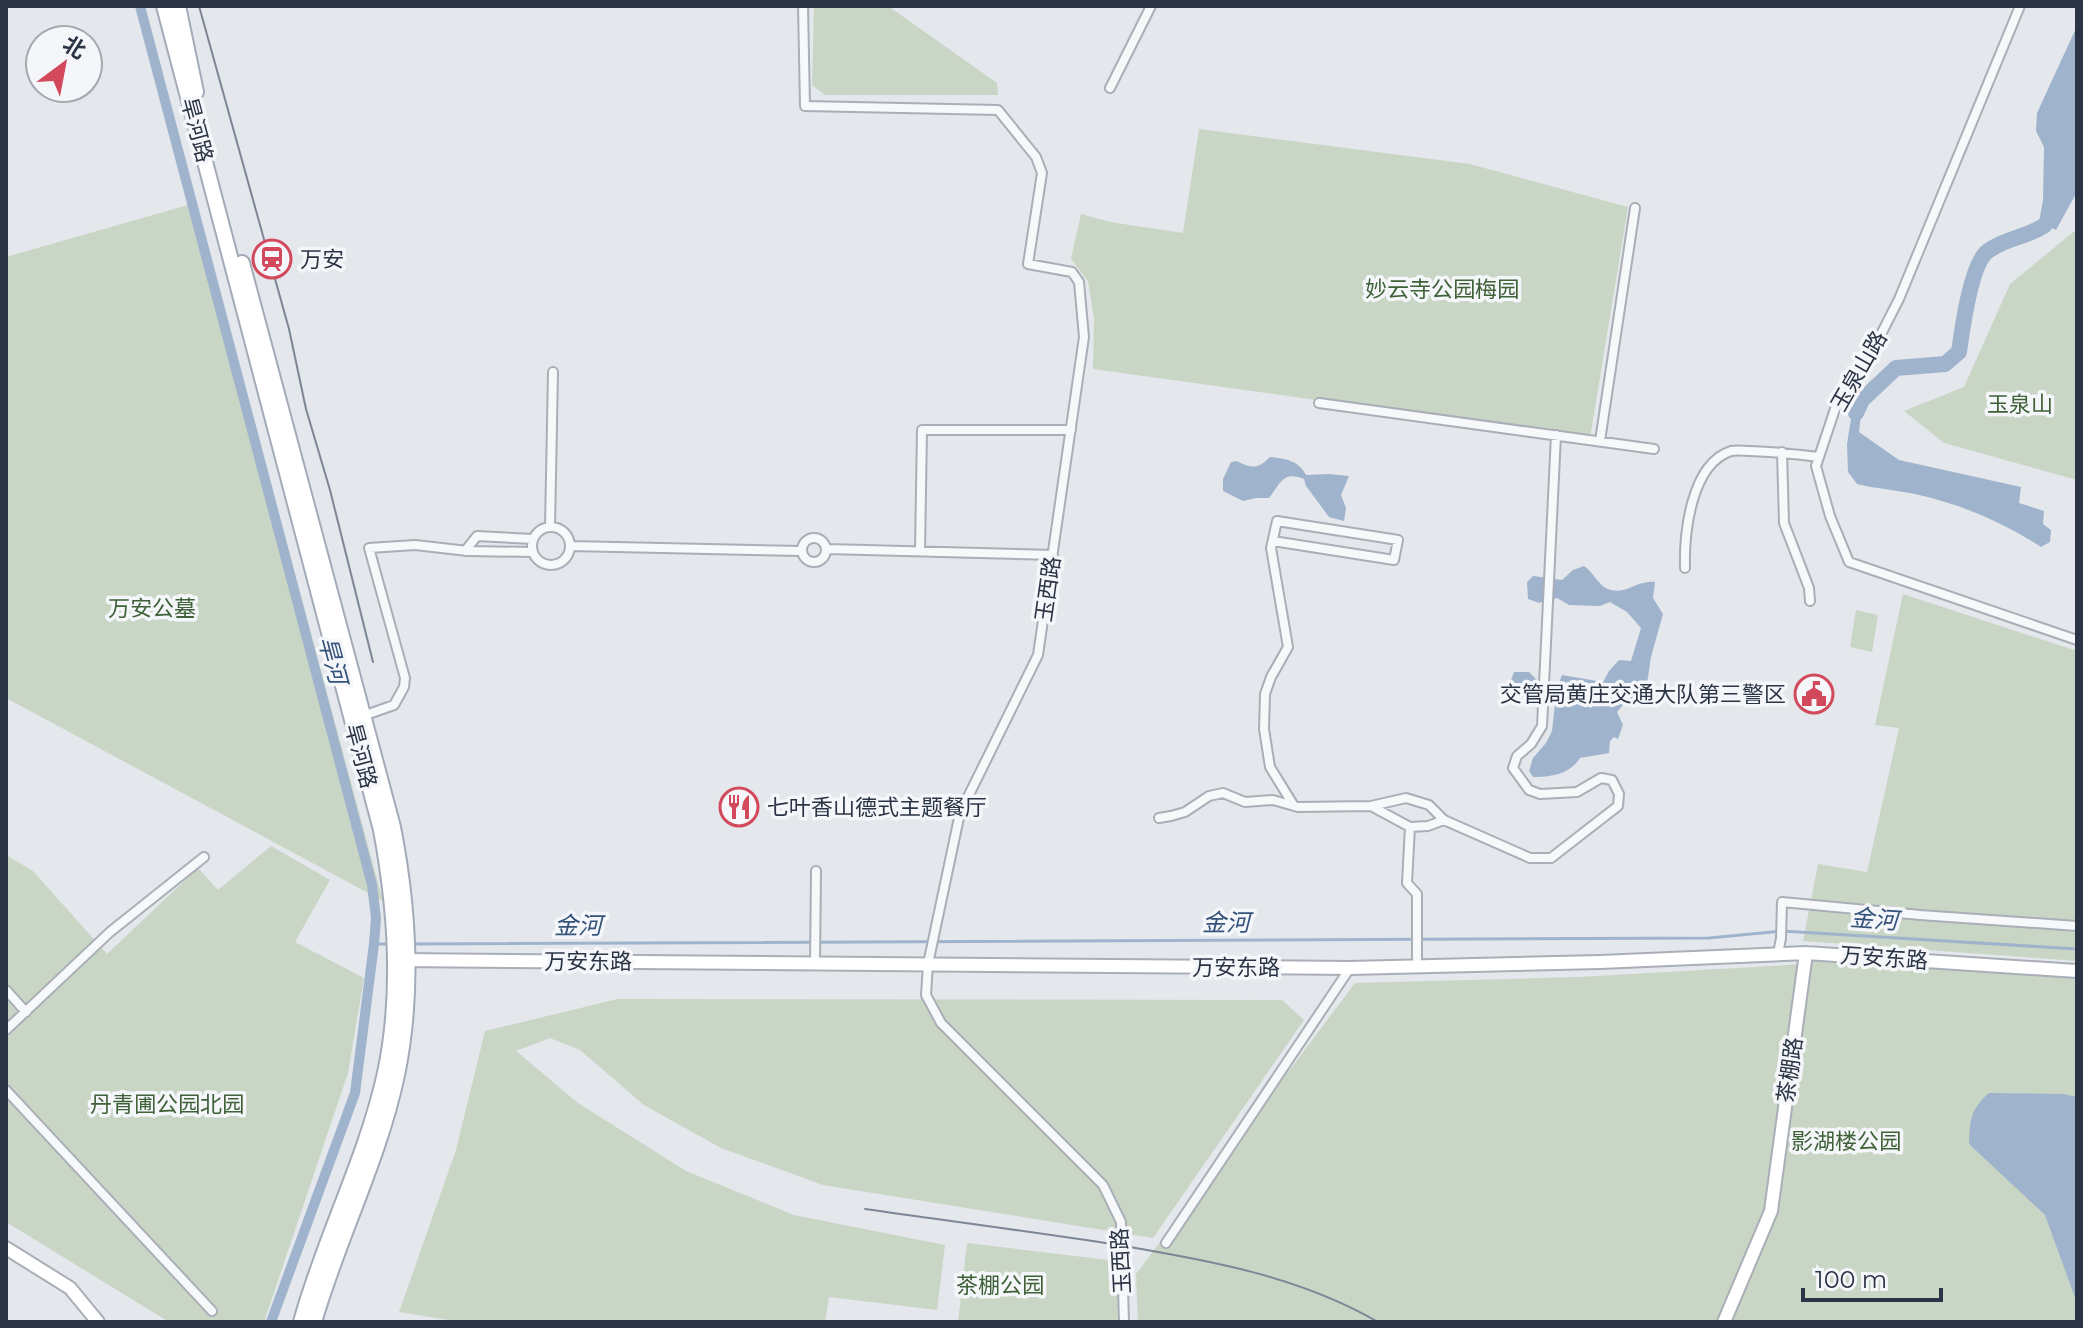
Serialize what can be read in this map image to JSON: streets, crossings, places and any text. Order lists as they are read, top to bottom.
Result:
{
  "streets": {
    "main road": ["旱河路"],
    "street": [
      "玉泉山路",
      "玉西路",
      "万安东路",
      "茶棚路"
    ]
  },
  "crossings": [
    ["旱河路", "万安东路"],
    ["玉西路", "万安东路"],
    ["万安东路", "茶棚路"]
  ],
  "water": ["旱河", "金河"],
  "parks": [
    "妙云寺公园梅园",
    "玉泉山",
    "万安公墓",
    "丹青圃公园北园",
    "影湖楼公园",
    "茶棚公园"
  ],
  "places": {
    "station": ["万安"],
    "public building": ["交管局黄庄交通大队第三警区"],
    "restaurant": ["七叶香山德式主题餐厅"]
  },
  "scale_bar": "100 m",
  "north": "top right"
}
